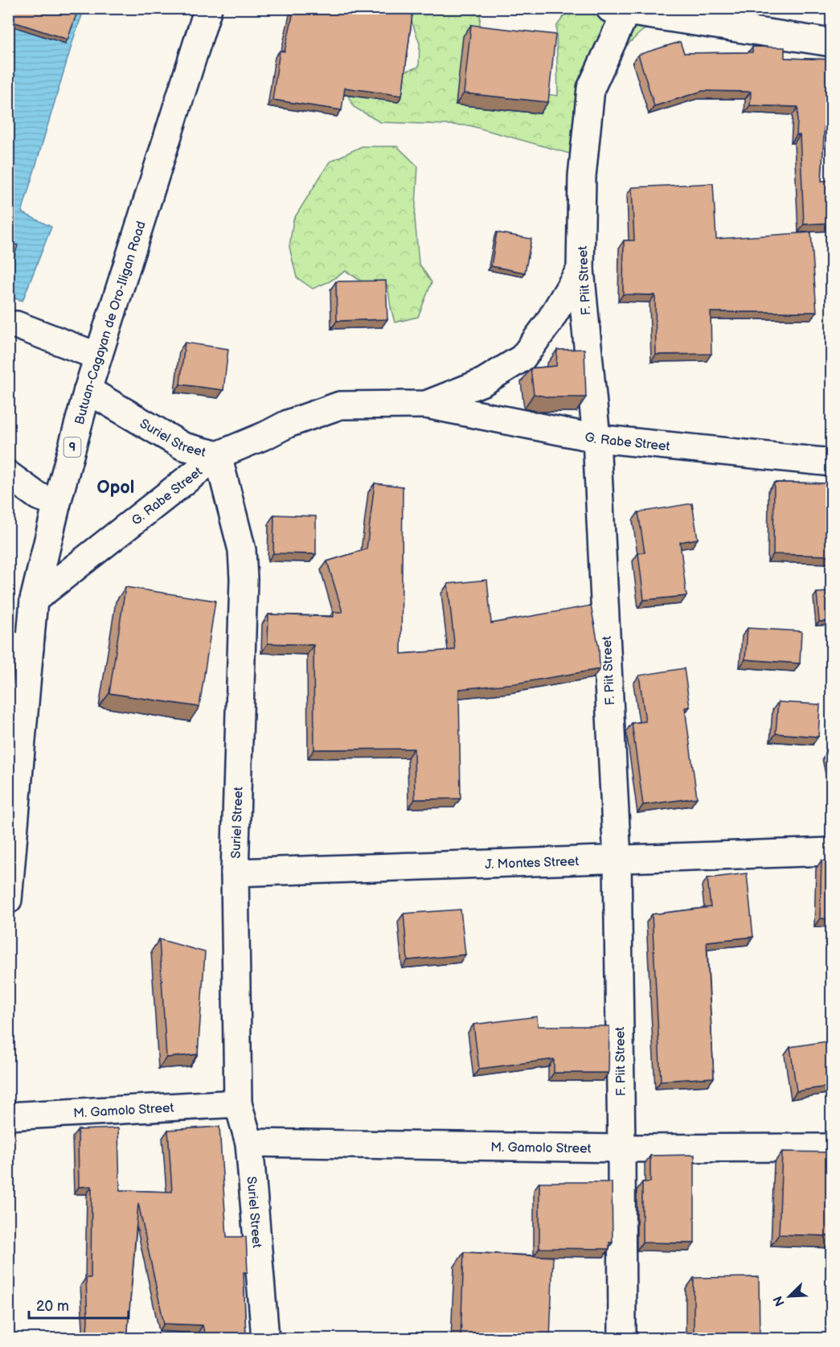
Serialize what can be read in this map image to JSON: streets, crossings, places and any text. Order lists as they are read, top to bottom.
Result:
{
  "streets": {
    "main road": [
      "F. Piit Street",
      "Butuan-Cagayan de Oro-Iligan Road",
      "Suriel Street",
      "G. Rabe Street",
      "9",
      "J. Montes Street",
      "M. Gamolo Street"
    ]
  },
  "crossings": [
    ["F. Piit Street", "G. Rabe Street"],
    ["F. Piit Street", "J. Montes Street"],
    ["F. Piit Street", "M. Gamolo Street"],
    ["Butuan-Cagayan de Oro-Iligan Road", "Suriel Street"],
    ["Butuan-Cagayan de Oro-Iligan Road", "G. Rabe Street"],
    ["Suriel Street", "G. Rabe Street"],
    ["Suriel Street", "J. Montes Street"],
    ["Suriel Street", "M. Gamolo Street"]
  ],
  "districts": ["Opol"],
  "scale_bar": "20 m",
  "north": "bottom left"
}
